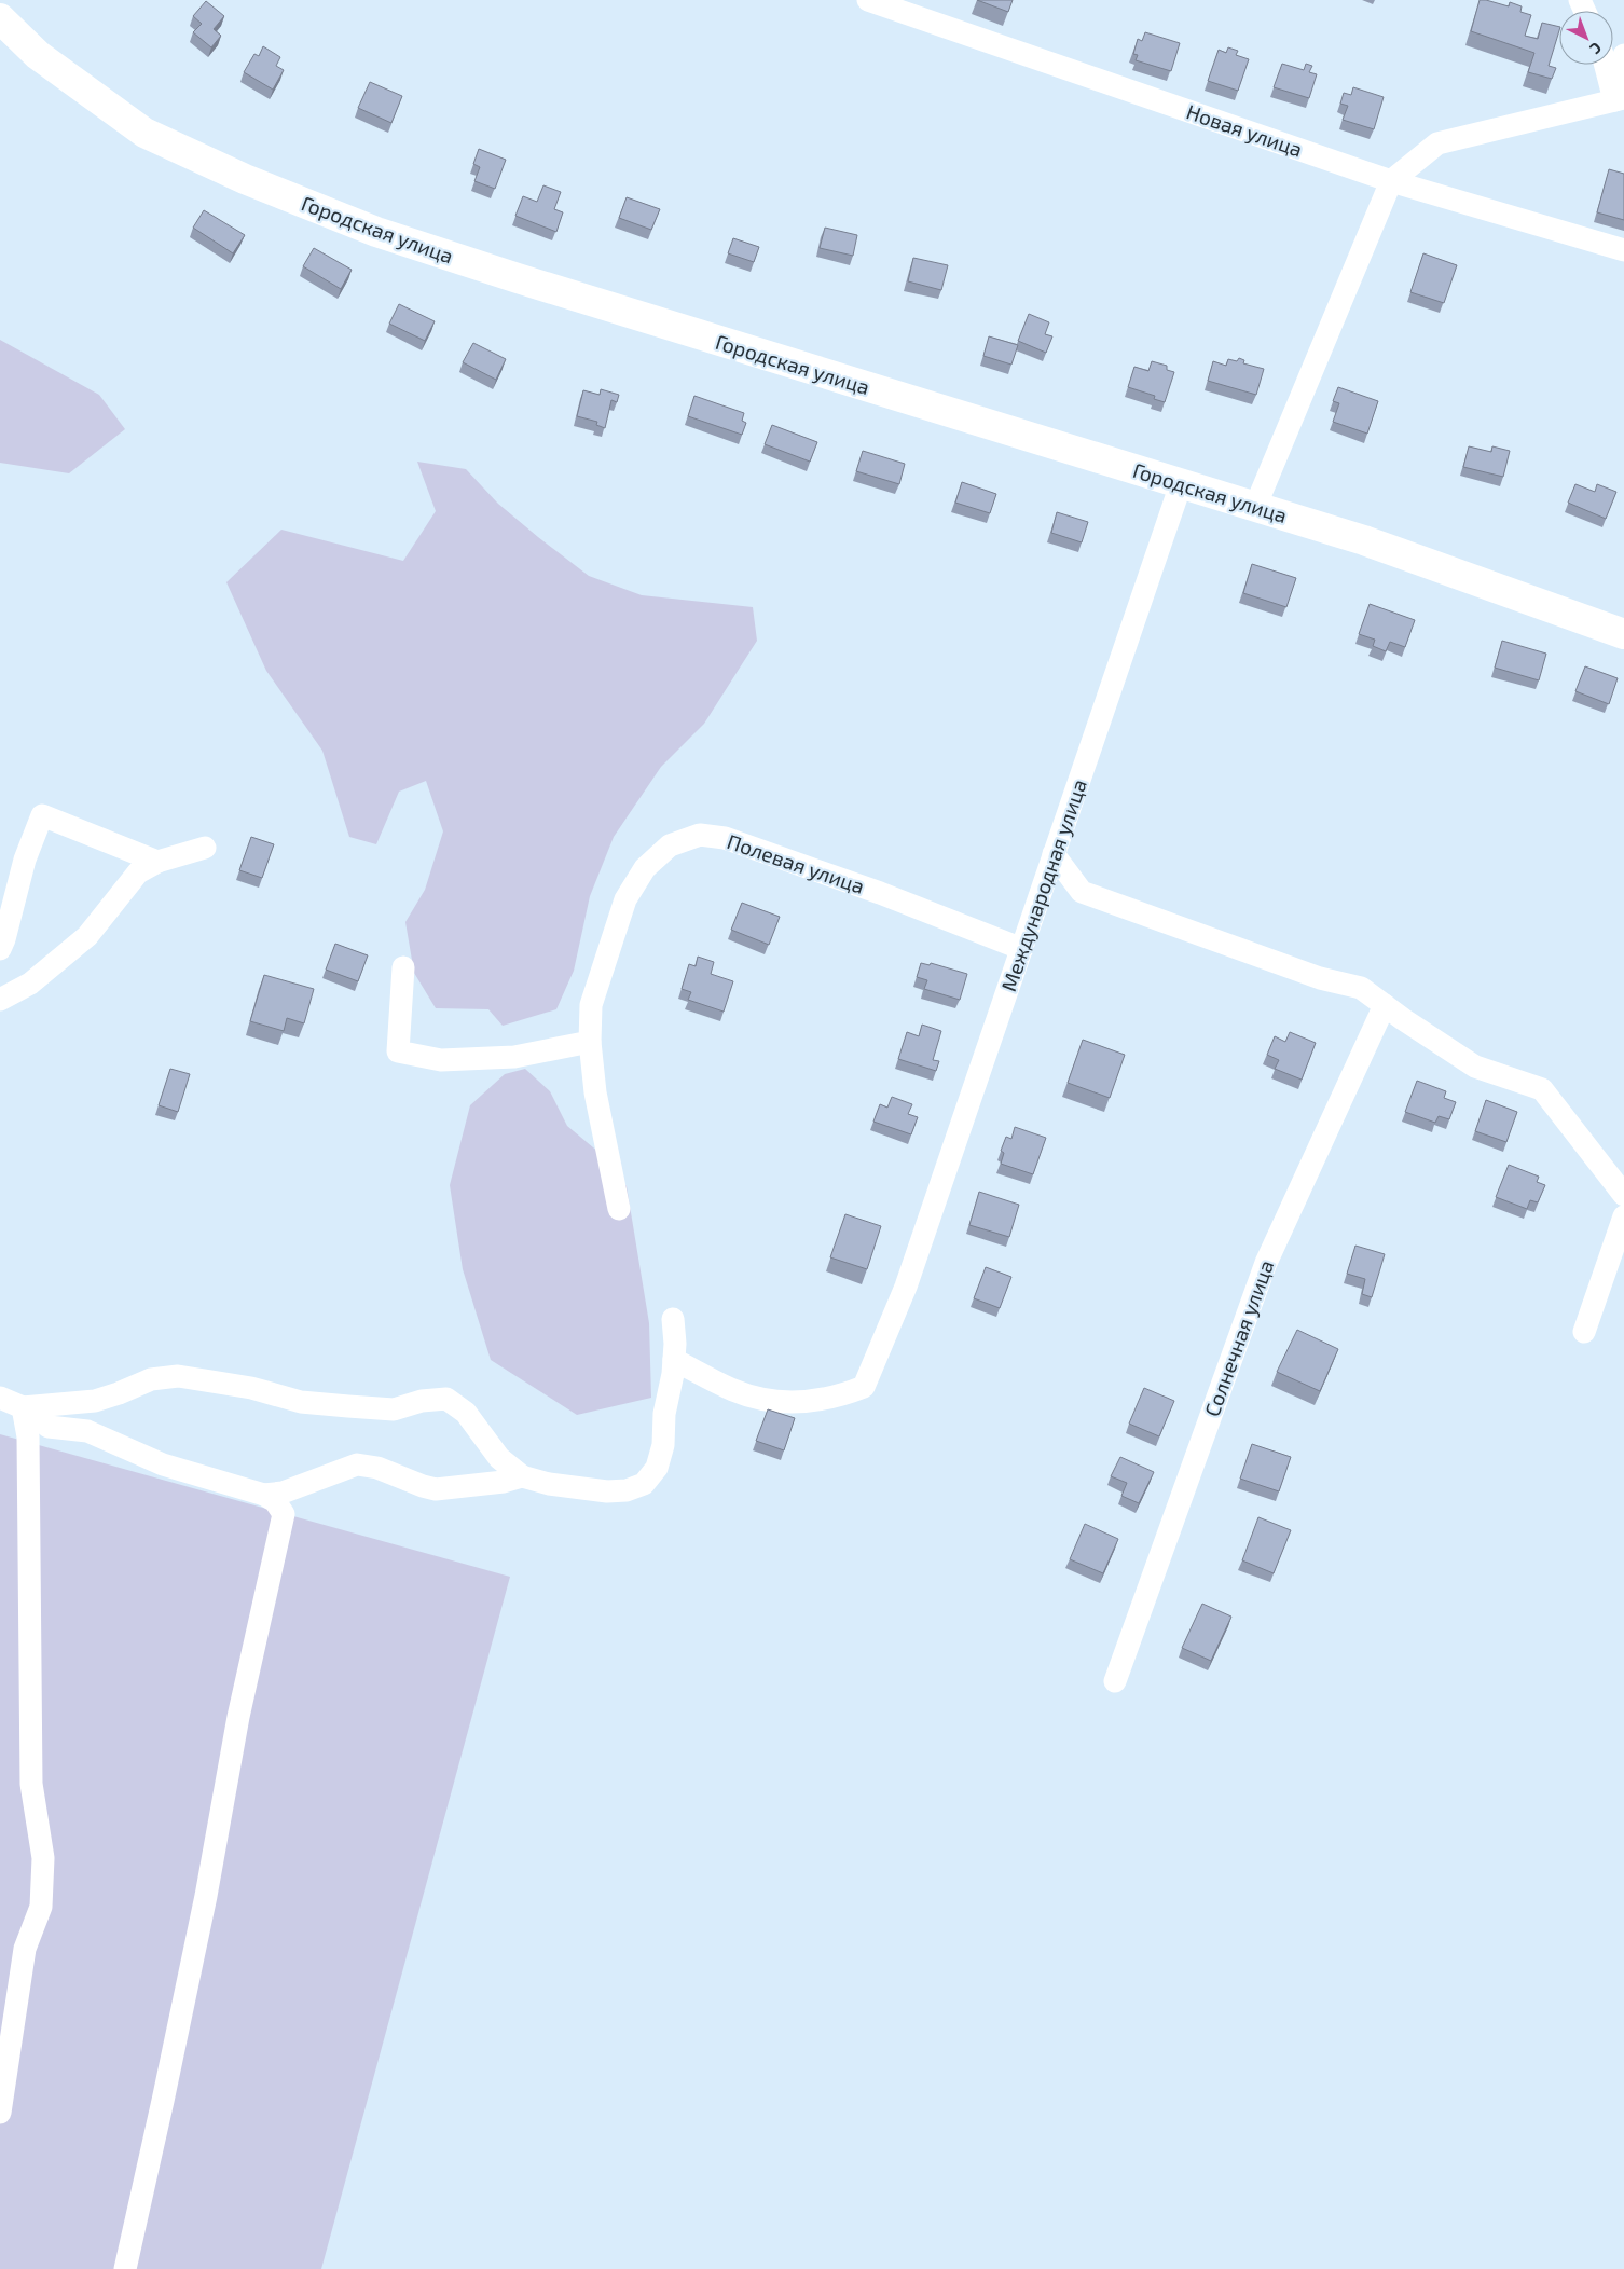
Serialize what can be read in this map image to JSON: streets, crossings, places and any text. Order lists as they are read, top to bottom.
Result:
{
  "streets": {
    "main road": ["Городская улица"],
    "street": [
      "Новая улица",
      "Полевая улица",
      "Международная улица",
      "Солнечная улица"
    ]
  },
  "crossings": [
    ["Городская улица", "Международная улица"],
    ["Полевая улица", "Международная улица"]
  ],
  "north": "bottom right"
}
